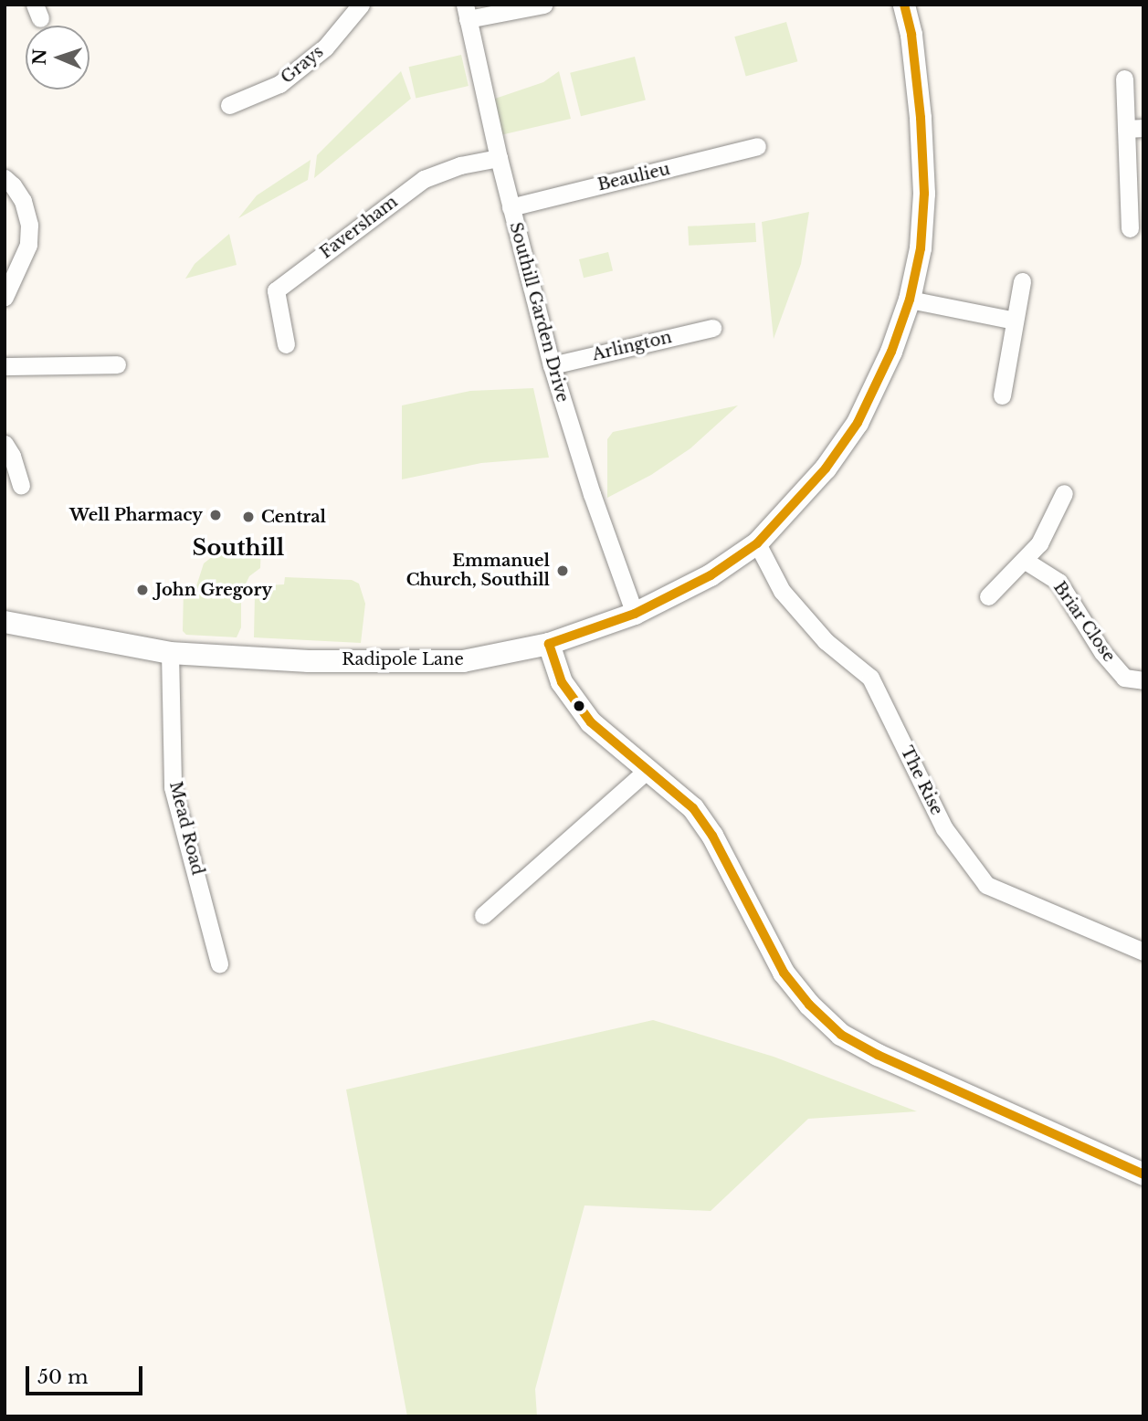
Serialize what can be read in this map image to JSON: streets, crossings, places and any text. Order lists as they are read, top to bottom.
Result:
{
  "streets": {
    "street": [
      "Grays",
      "Beaulieu",
      "Faversham",
      "Southill Garden Drive",
      "Arlington",
      "Briar Close",
      "Radipole Lane",
      "The Rise",
      "Mead Road"
    ]
  },
  "crossings": [
    ["Beaulieu", "Southill Garden Drive"],
    ["Faversham", "Southill Garden Drive"],
    ["Southill Garden Drive", "Arlington"],
    ["Southill Garden Drive", "Radipole Lane"],
    ["Radipole Lane", "The Rise"],
    ["Radipole Lane", "Mead Road"]
  ],
  "districts": ["Southill"],
  "places": [
    "Well Pharmacy",
    "Central",
    "Emmanuel Church, Southill",
    "John Gregory"
  ],
  "scale_bar": "50 m",
  "north": "left"
}
